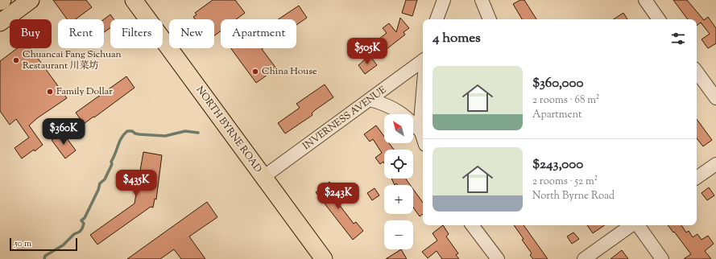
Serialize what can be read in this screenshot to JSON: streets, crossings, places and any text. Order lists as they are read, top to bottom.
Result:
{
  "streets": {
    "main road": ["NORTH BYRNE ROAD"],
    "street": ["INVERNESS AVENUE"]
  },
  "crossings": [
    ["INVERNESS AVENUE", "NORTH BYRNE ROAD"]
  ],
  "places": ["Chuancai Fang Sichuan Restaurant 川菜坊", "China House", "Family Dollar"],
  "scale_bar": "50 m",
  "north": "top left",
  "page": {
    "chip": [
      "Buy",
      "Rent",
      "Filters",
      "New",
      "Apartment"
    ],
    "heading": "4 homes",
    "price": [
      "$505K",
      "$360K",
      "$435K",
      "$243K"
    ],
    "list": [
      {
        "name": "$360,000",
        "note": "2 rooms · 68 m² · Apartment"
      },
      {
        "name": "$243,000",
        "note": "2 rooms · 52 m² · North Byrne Road"
      }
    ],
    "map_buttons": ["+", "−"],
    "scale": "50 m"
  }
}
